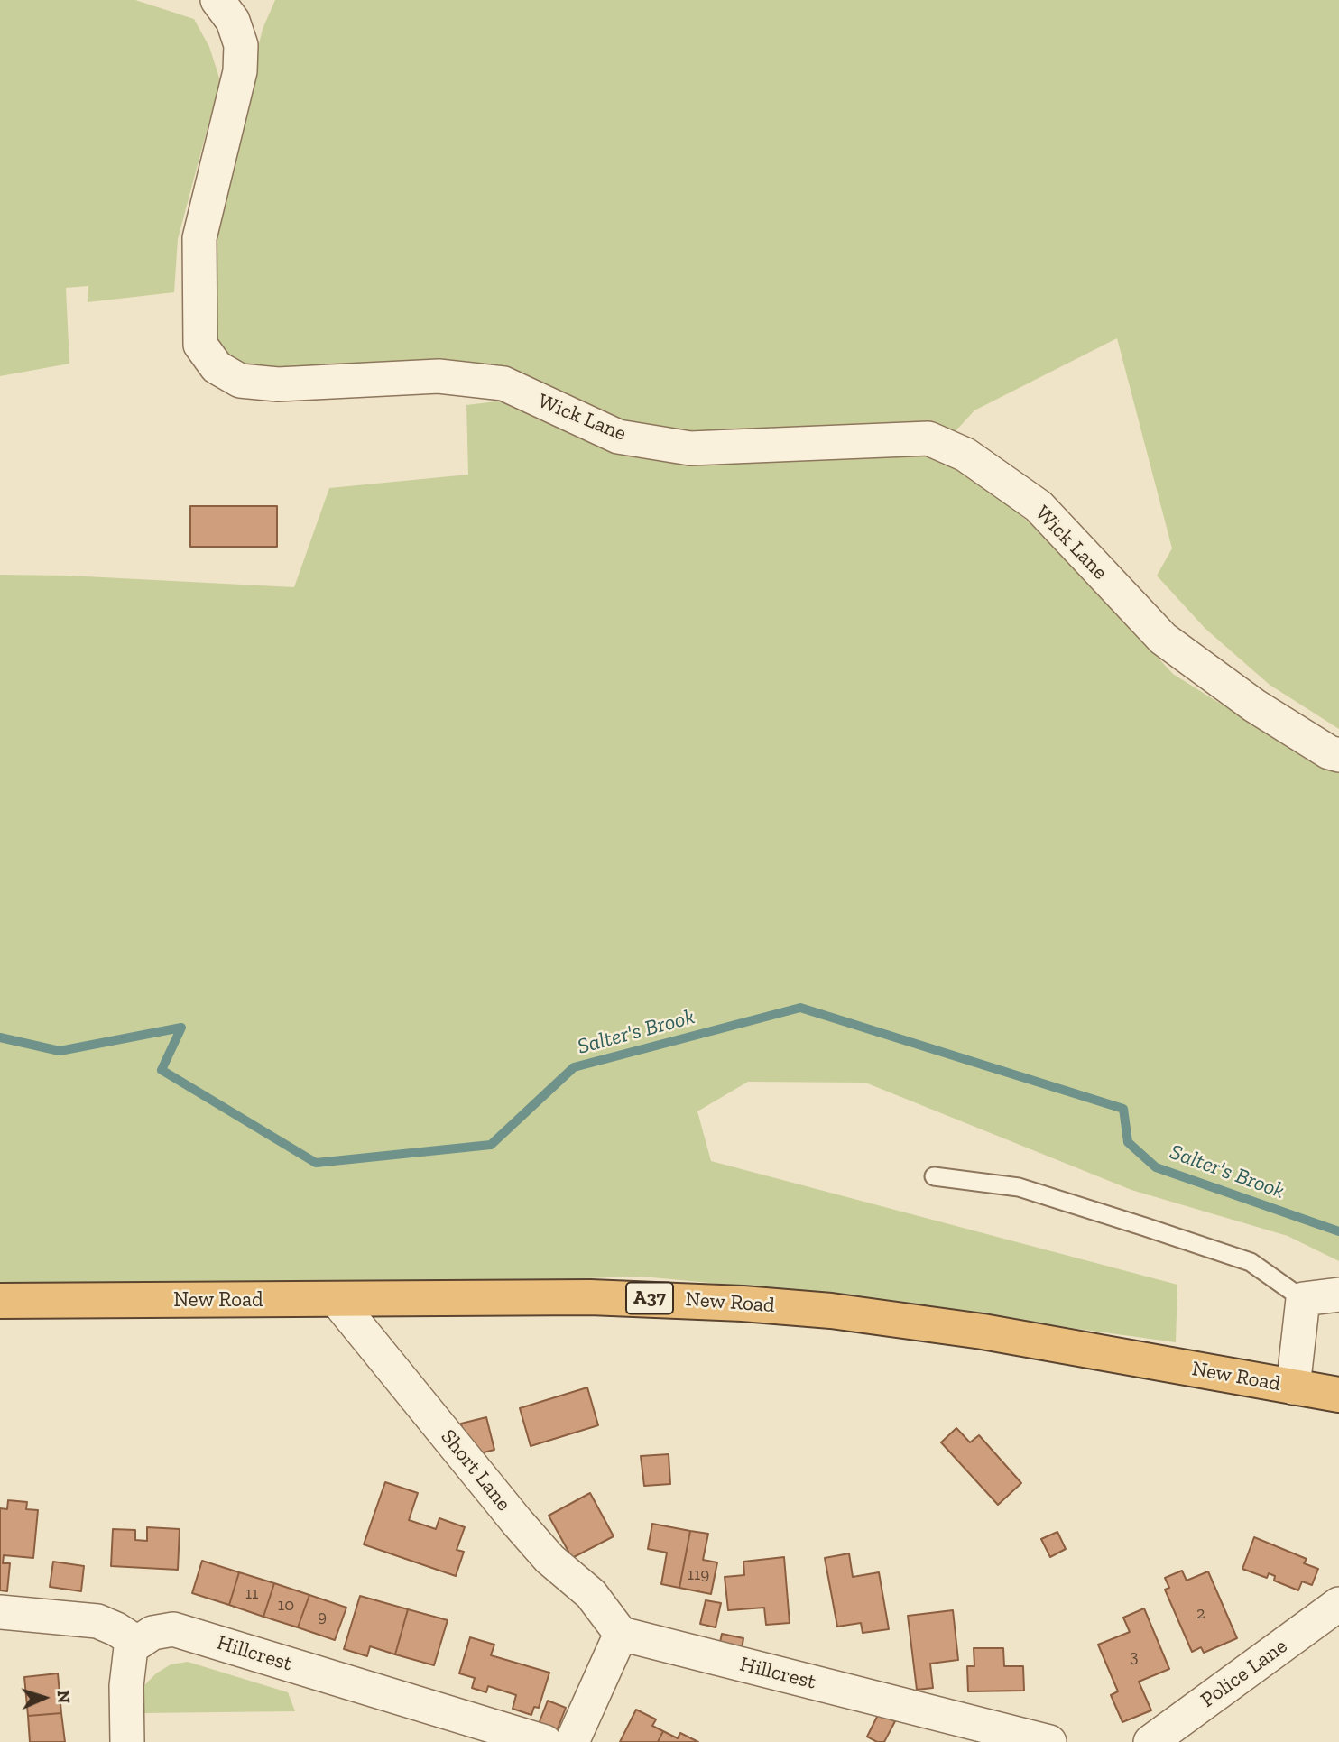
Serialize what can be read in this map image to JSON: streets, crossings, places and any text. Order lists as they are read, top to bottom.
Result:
{
  "streets": {
    "highway": ["A37", "New Road"],
    "street": [
      "Wick Lane",
      "Short Lane",
      "Hillcrest",
      "Police Lane"
    ]
  },
  "crossings": [
    ["New Road", "Short Lane"],
    ["Short Lane", "Hillcrest"]
  ],
  "water": ["Salter's Brook"],
  "house_numbers": [
    "119",
    "11",
    "10",
    "2",
    "9",
    "3"
  ],
  "north": "right"
}
